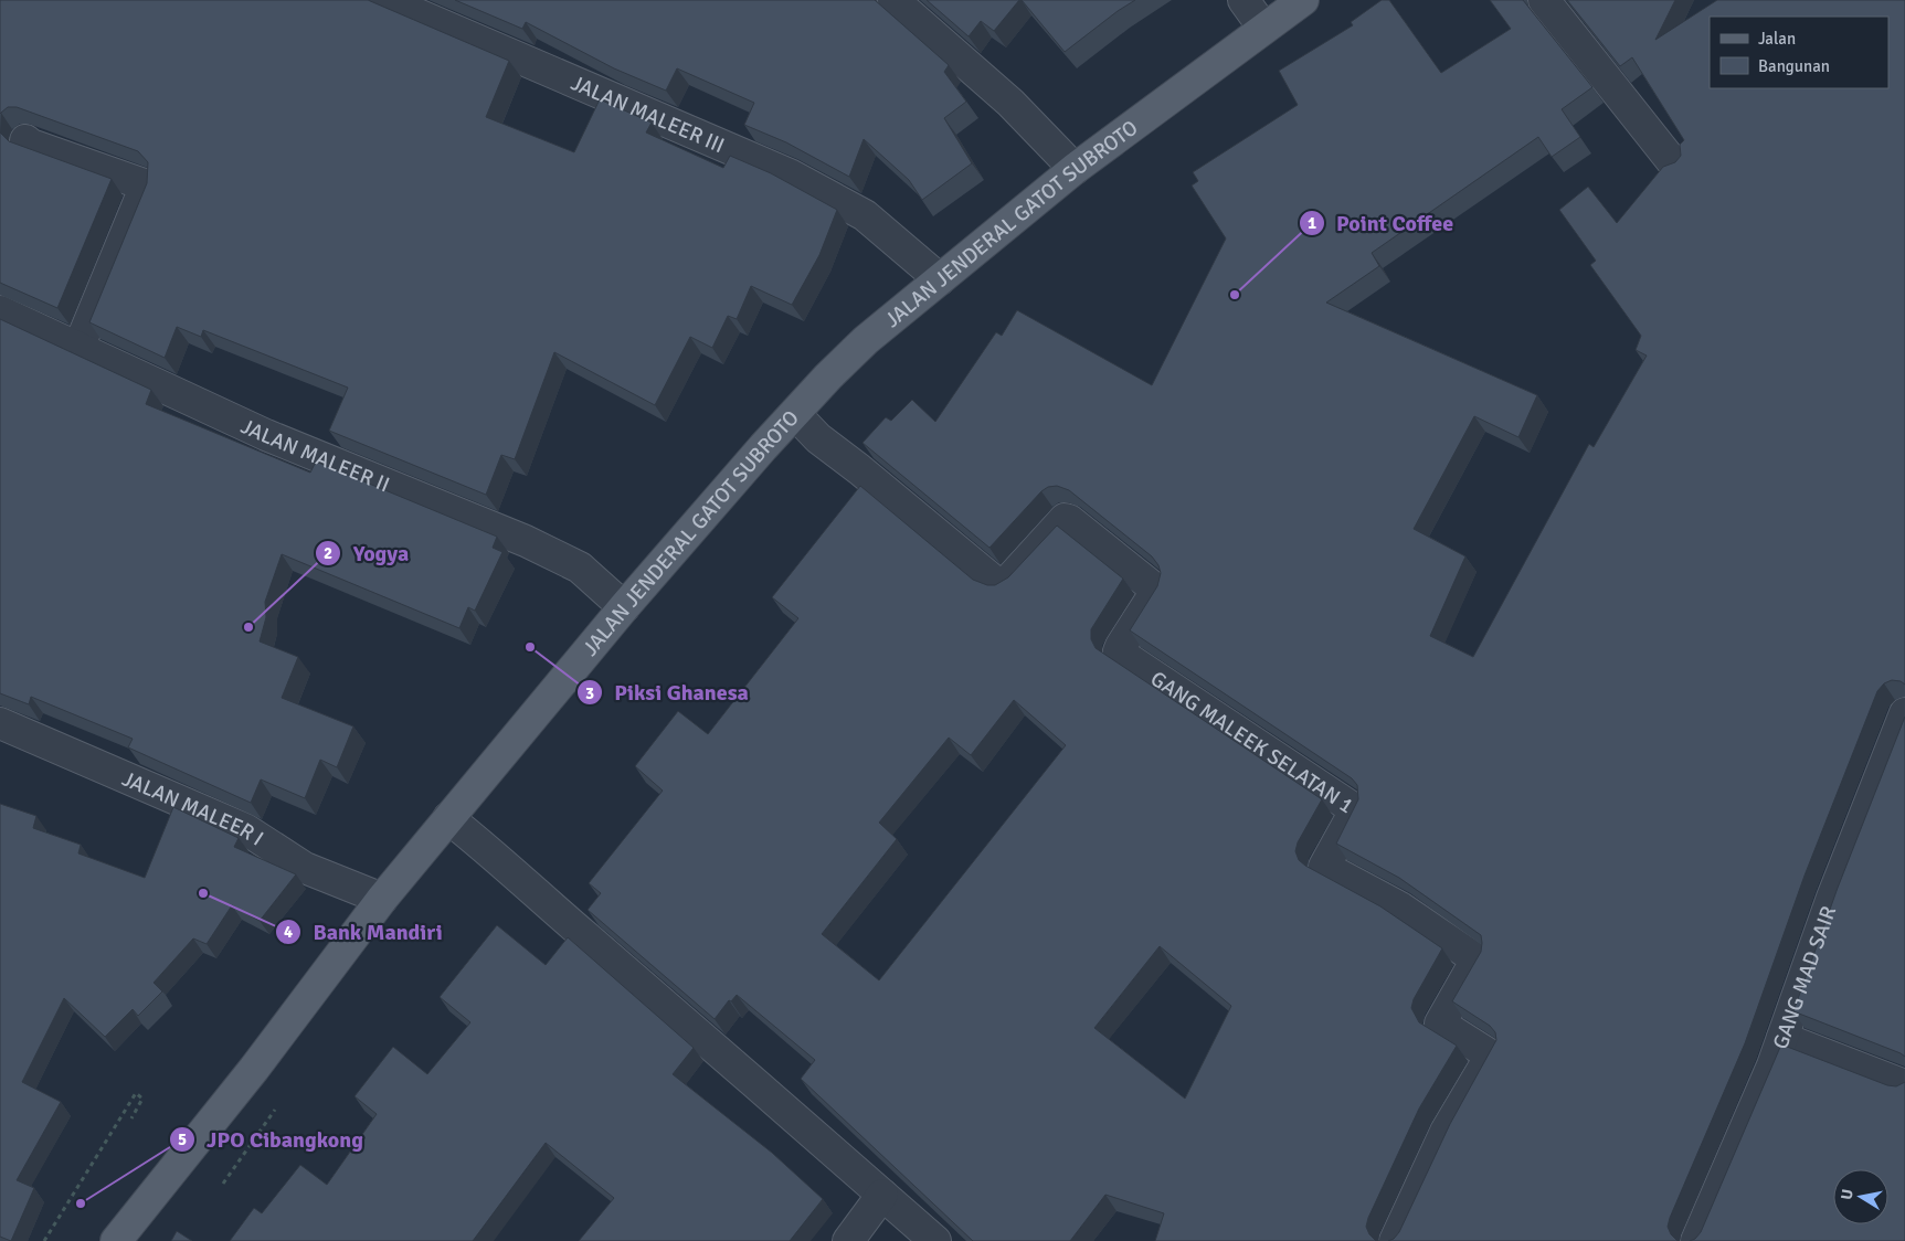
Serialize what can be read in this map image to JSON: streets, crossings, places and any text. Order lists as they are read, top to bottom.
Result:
{
  "streets": {
    "main road": ["JALAN JENDERAL GATOT SUBROTO"],
    "street": [
      "JALAN MALEER III",
      "JALAN MALEER II",
      "GANG MALEEK SELATAN 1",
      "JALAN MALEER I",
      "GANG MAD SAIR"
    ]
  },
  "crossings": [
    ["JALAN MALEER III", "JALAN JENDERAL GATOT SUBROTO"],
    ["JALAN JENDERAL GATOT SUBROTO", "JALAN MALEER II"],
    ["JALAN JENDERAL GATOT SUBROTO", "GANG MALEEK SELATAN 1"],
    ["JALAN JENDERAL GATOT SUBROTO", "JALAN MALEER I"]
  ],
  "places": [
    "Point Coffee",
    "Yogya",
    "Piksi Ghanesa",
    "Bank Mandiri",
    "JPO Cibangkong"
  ],
  "legend": ["Jalan", "Bangunan"],
  "north": "left"
}
